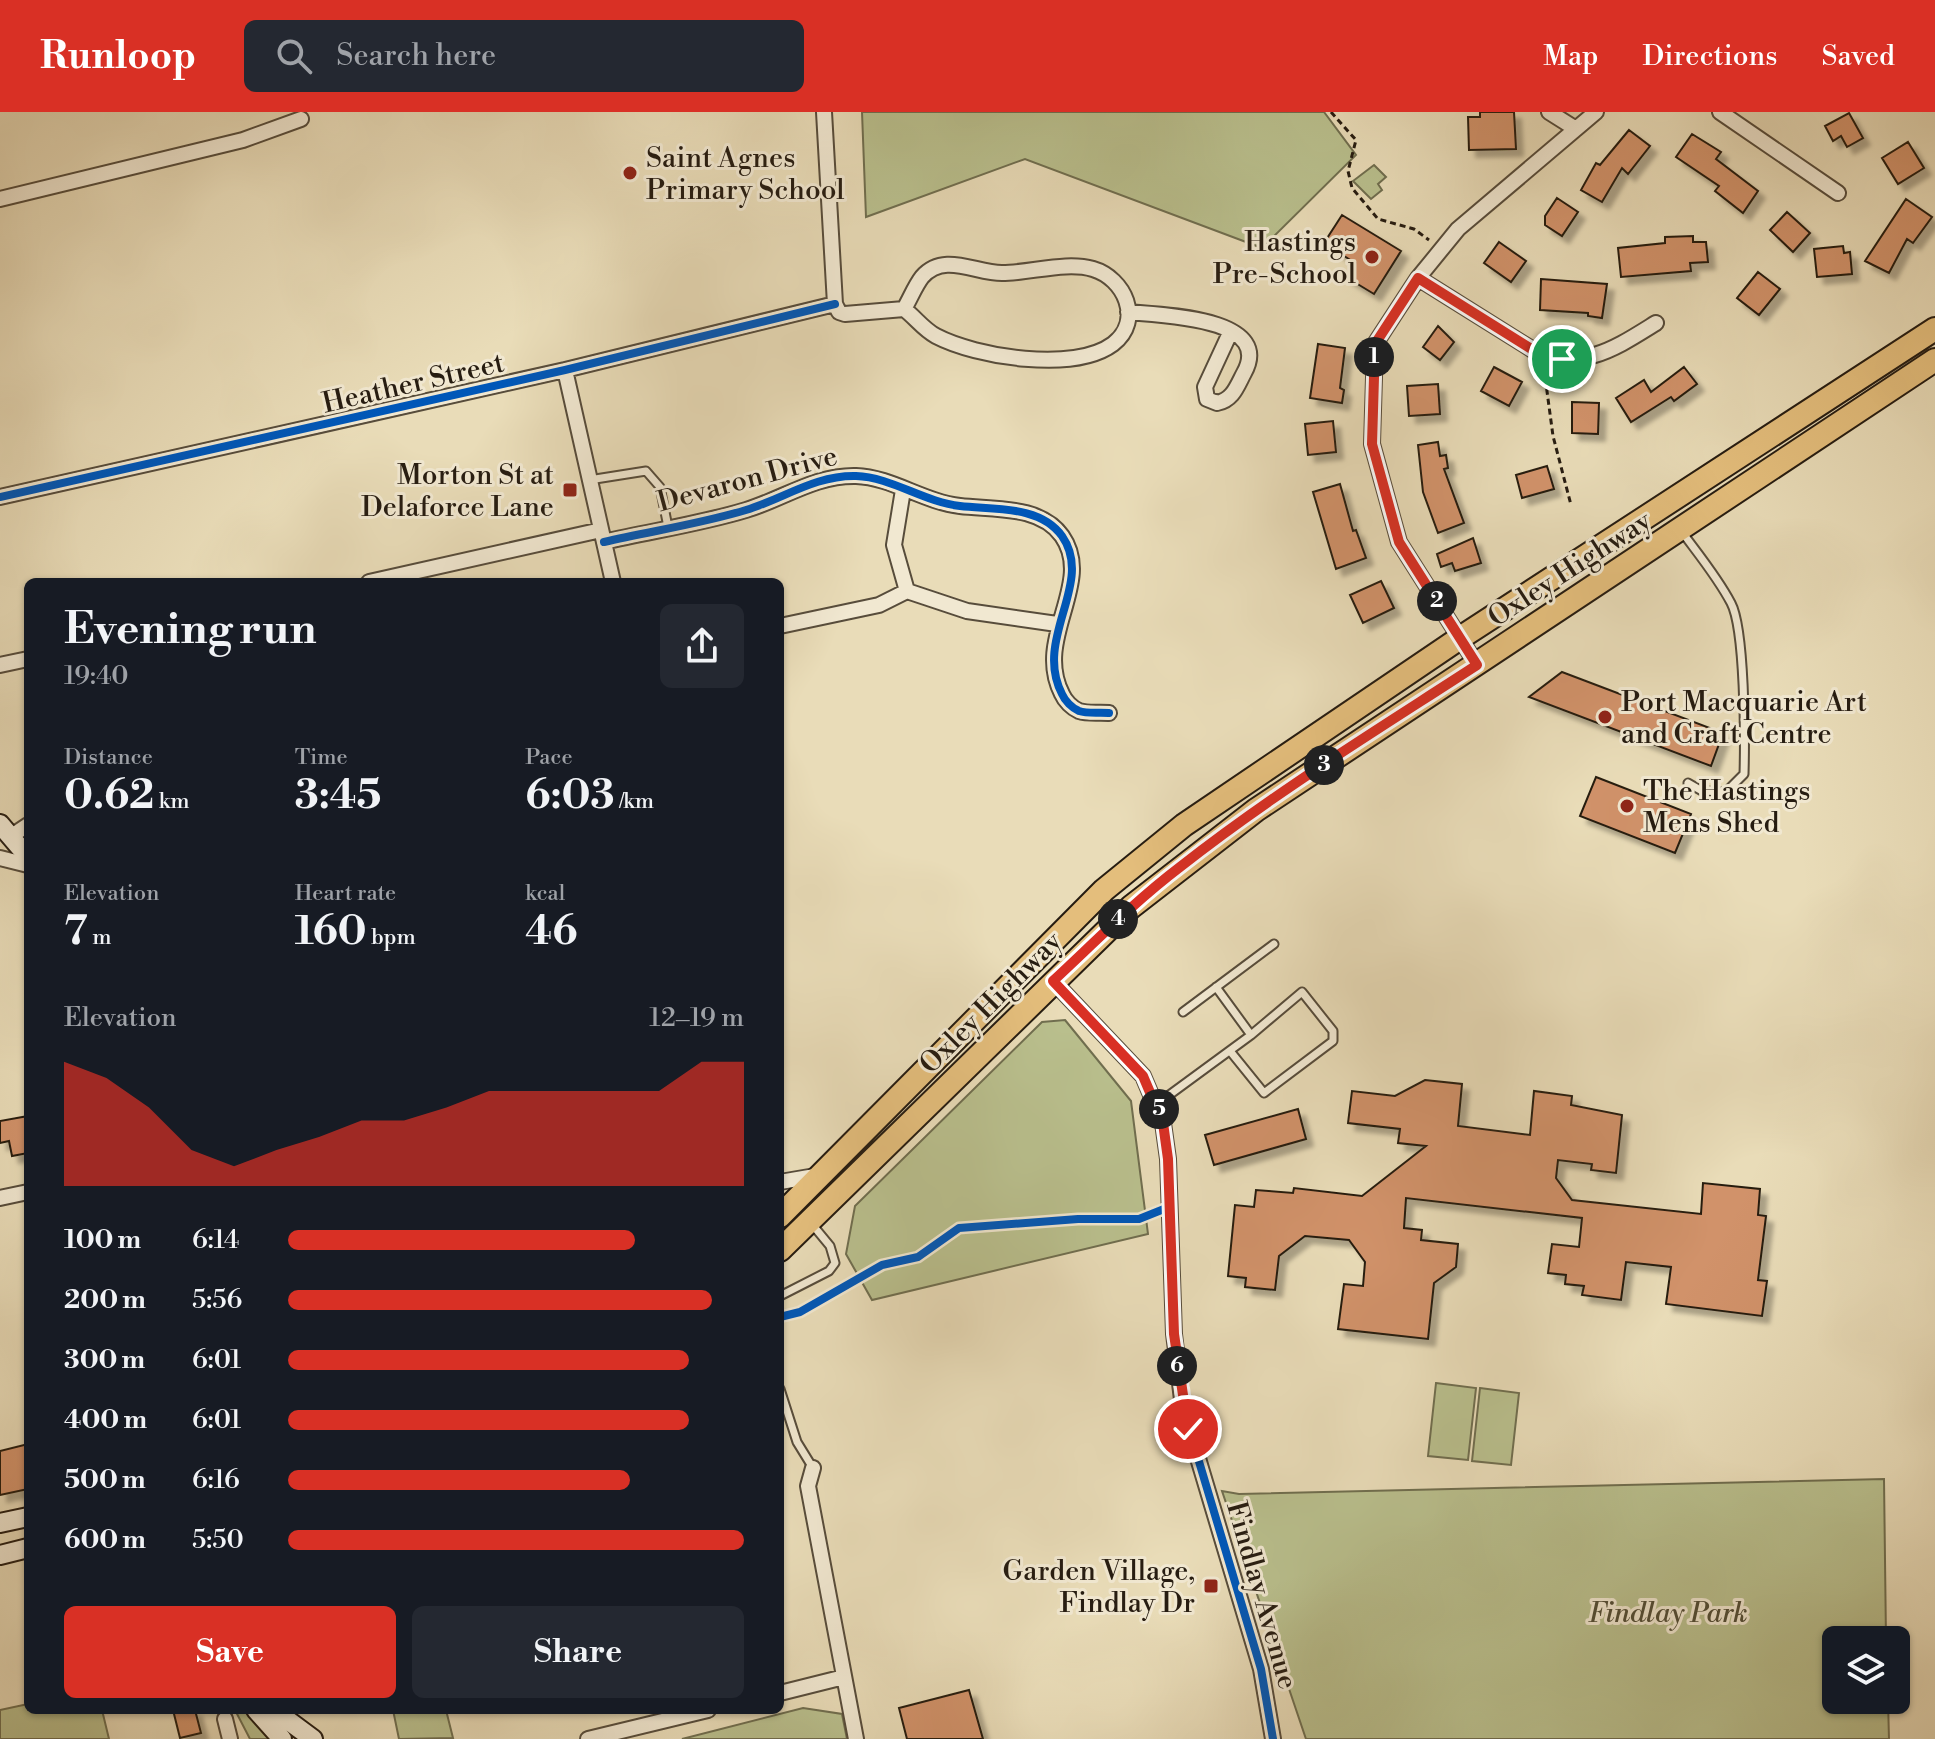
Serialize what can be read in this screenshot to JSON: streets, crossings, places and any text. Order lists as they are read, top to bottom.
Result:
{
  "streets": {
    "main road": ["Oxley Highway"],
    "street": ["Heather Street", "Devaron Drive", "Findlay Avenue"]
  },
  "crossings": [
    ["Oxley Highway", "Findlay Avenue"]
  ],
  "parks": ["Findlay Park"],
  "places": {
    "other": [
      "Saint Agnes Primary School",
      "Hastings Pre-School",
      "Port Macquarie Art and Craft Centre",
      "The Hastings Mens Shed"
    ],
    "transit": ["Morton St at Delaforce Lane", "Garden Village, Findlay Dr"]
  },
  "page": {
    "header": "Runloop",
    "search": "Search here",
    "nav": ["Map", "Directions", "Saved"],
    "pins": [
      "1",
      "2",
      "3",
      "4",
      "5",
      "6"
    ],
    "heading": ["Evening run", "19:40"],
    "stats": [
      ["Distance", "0.62 km"],
      ["Time", "3:45"],
      ["Pace", "6:03 /km"],
      ["Elevation", "7 m"],
      ["Heart rate", "160 bpm"],
      ["kcal", "46"]
    ],
    "chart": ["Elevation", "12–19 m"],
    "list": [
      {
        "name": "100 m",
        "note": "6:14"
      },
      {
        "name": "200 m",
        "note": "5:56"
      },
      {
        "name": "300 m",
        "note": "6:01"
      },
      {
        "name": "400 m",
        "note": "6:01"
      },
      {
        "name": "500 m",
        "note": "6:16"
      },
      {
        "name": "600 m",
        "note": "5:50"
      }
    ],
    "buttons": ["Save", "Share"]
  }
}
